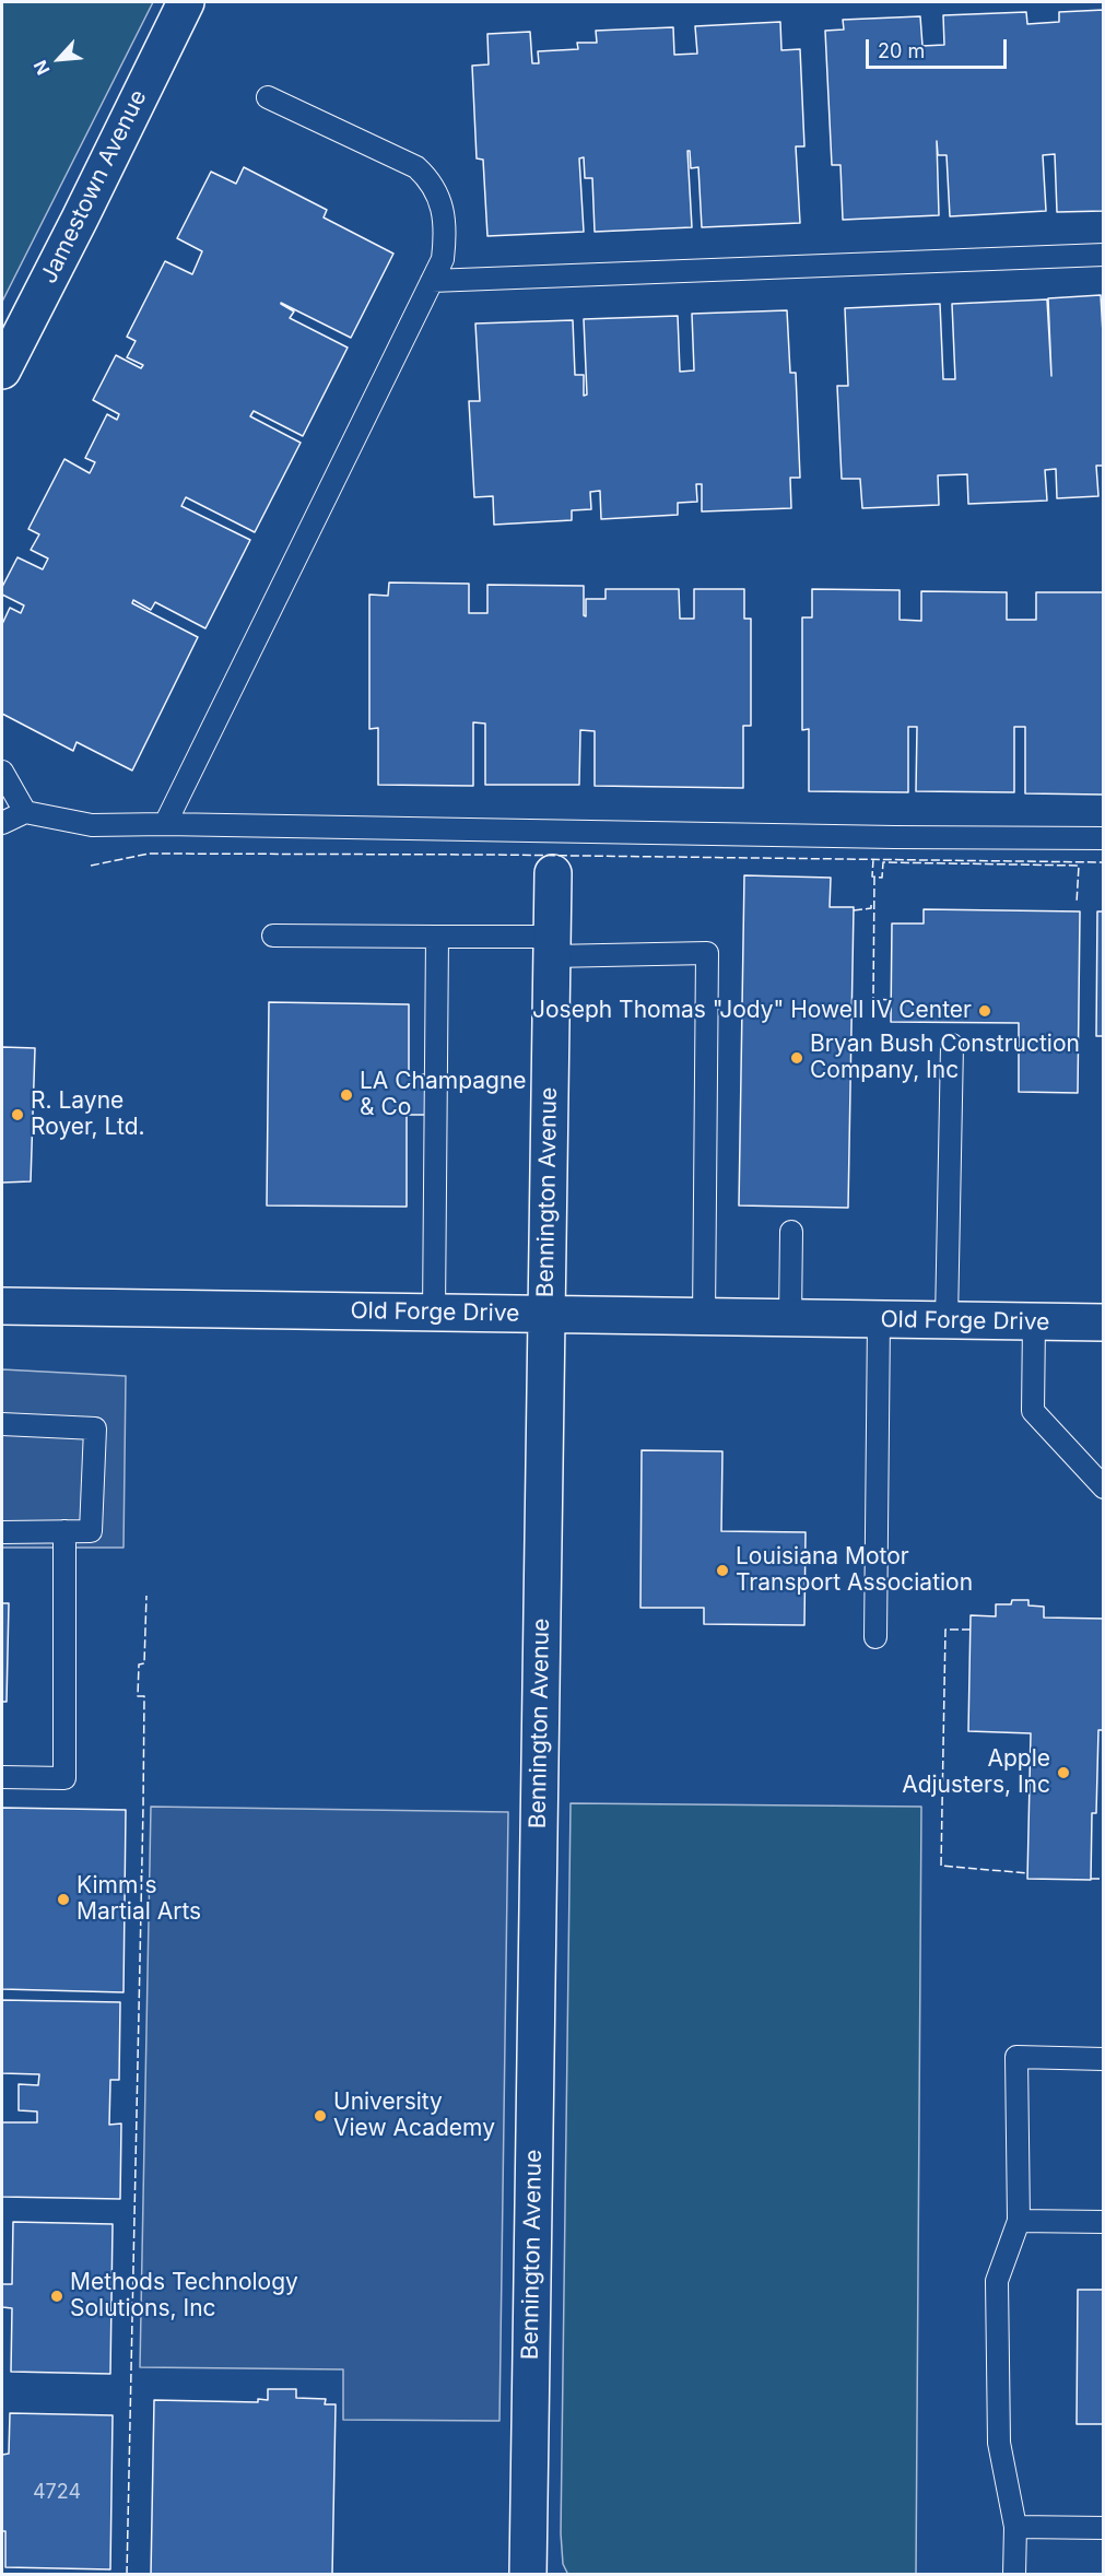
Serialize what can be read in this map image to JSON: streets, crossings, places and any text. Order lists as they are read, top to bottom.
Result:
{
  "streets": {
    "street": ["Jamestown Avenue", "Bennington Avenue", "Old Forge Drive"]
  },
  "crossings": [
    ["Bennington Avenue", "Old Forge Drive"]
  ],
  "places": [
    "Joseph Thomas \"Jody\" Howell IV Center",
    "Bryan Bush Construction Company, Inc",
    "LA Champagne & Co",
    "R. Layne Royer, Ltd.",
    "Louisiana Motor Transport Association",
    "Apple Adjusters, Inc",
    "Kimm's Martial Arts",
    "University View Academy",
    "Methods Technology Solutions, Inc"
  ],
  "house_numbers": ["4724"],
  "scale_bar": "20 m",
  "north": "bottom left"
}
